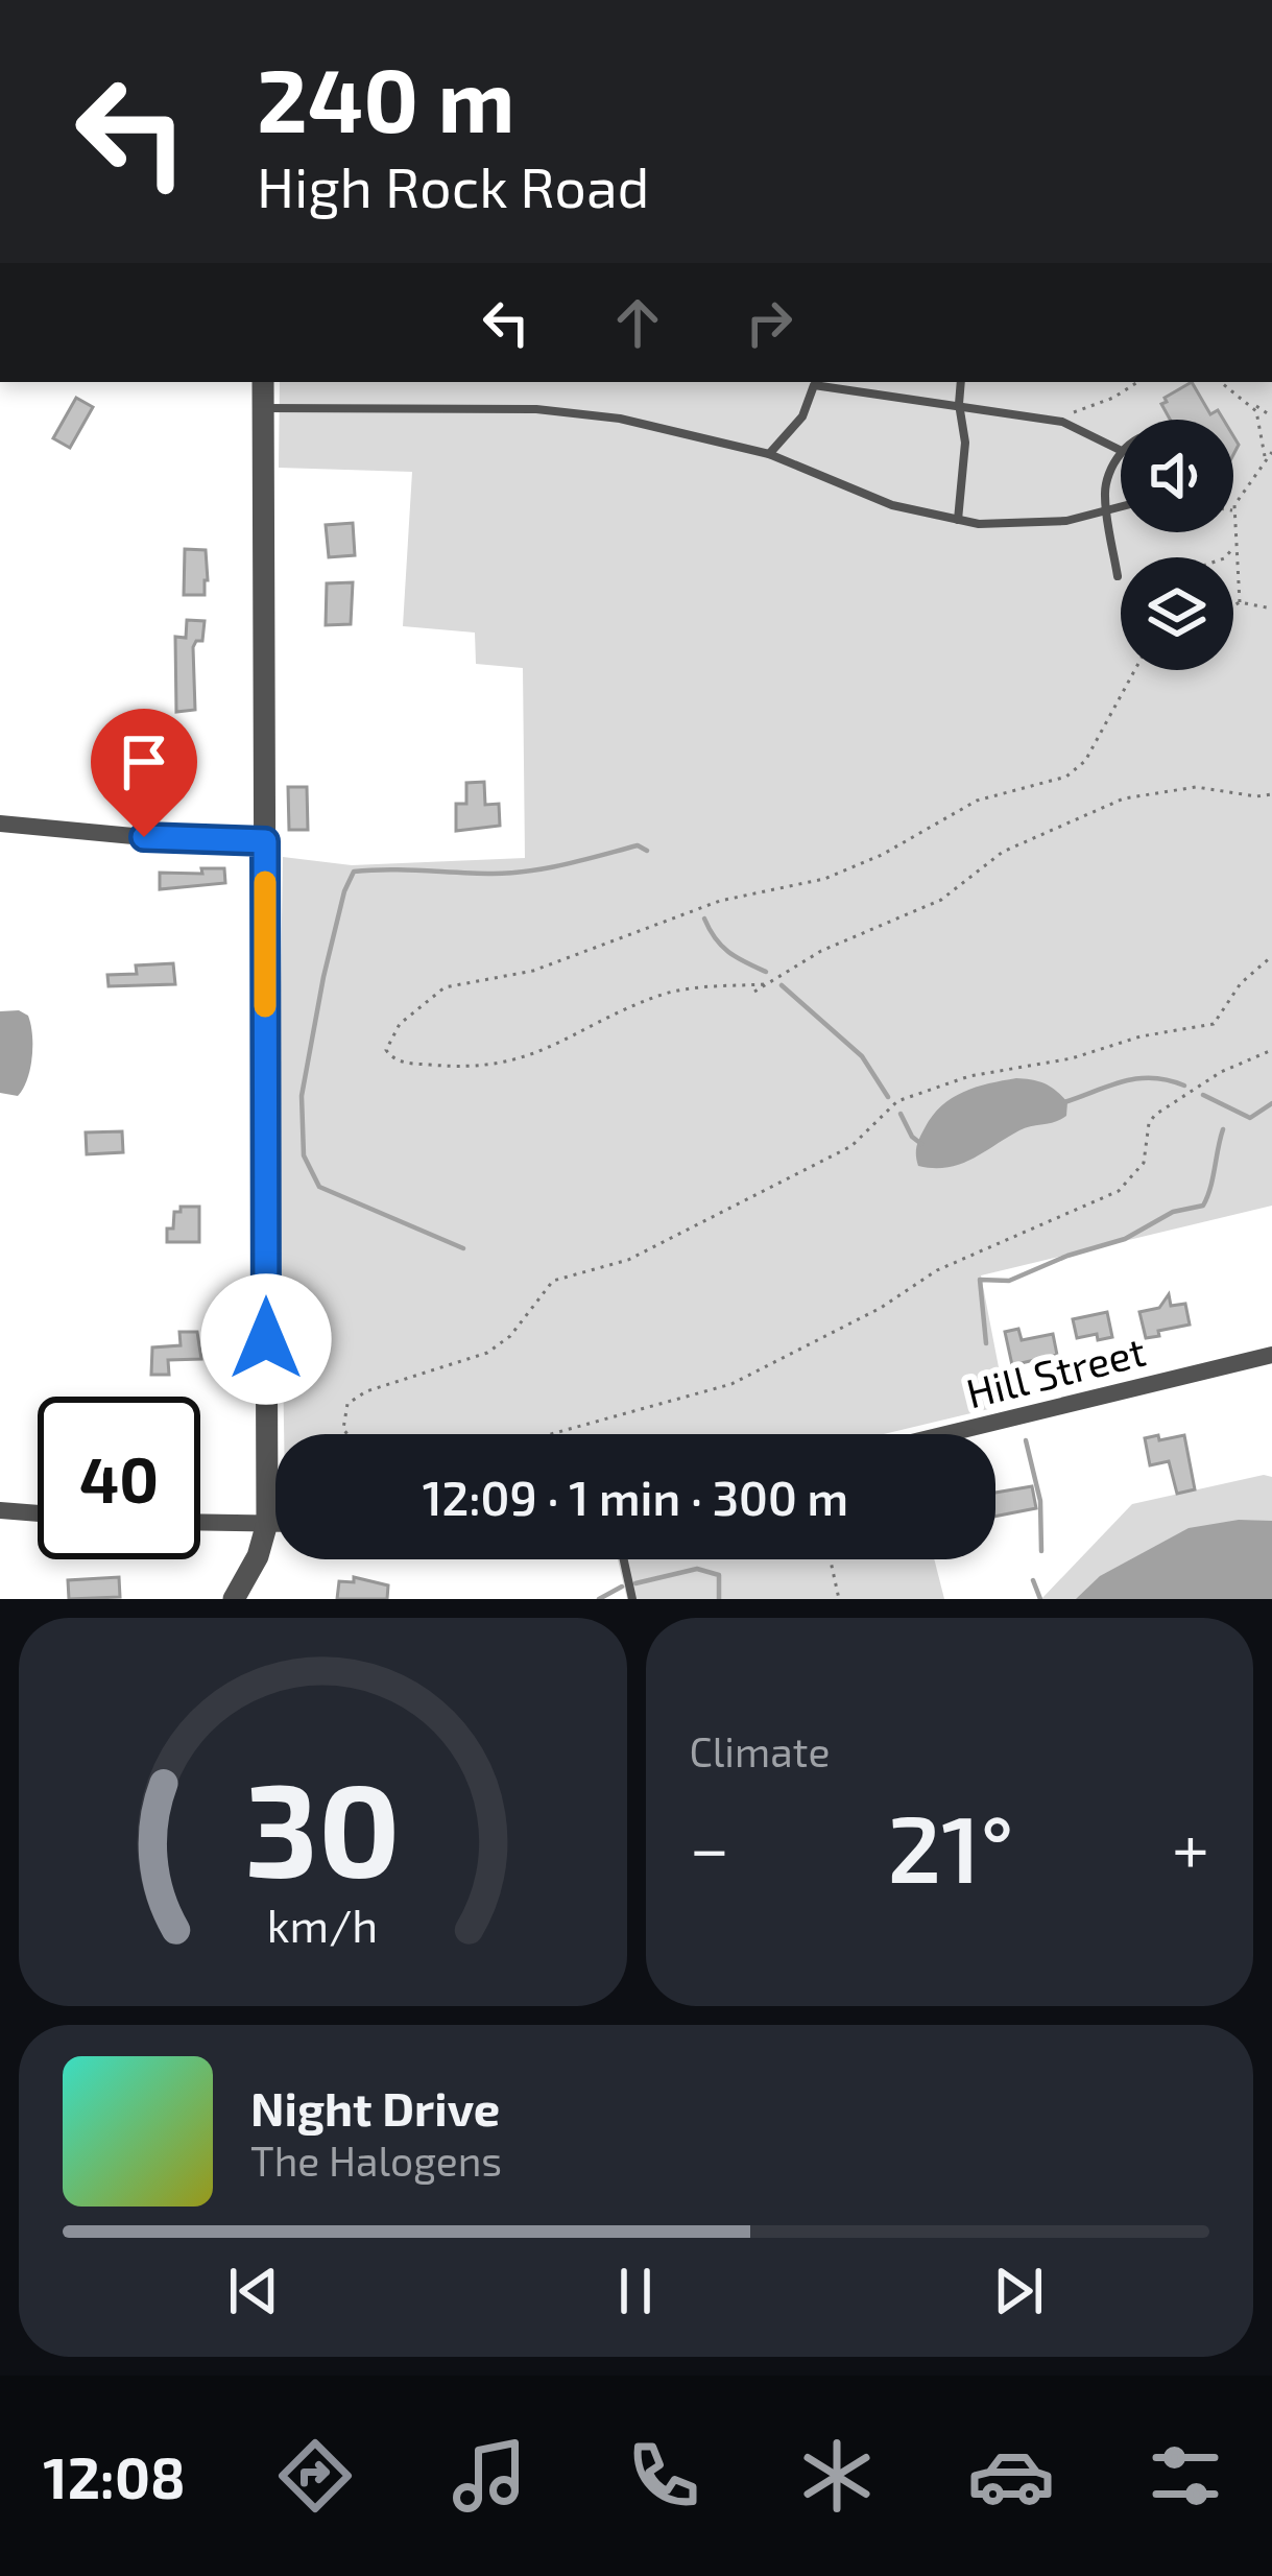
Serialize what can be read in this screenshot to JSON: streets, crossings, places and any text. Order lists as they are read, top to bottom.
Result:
{
  "streets": {
    "street": ["Hill Street"]
  },
  "page": {
    "turn": ["240 m", "High Rock Road"],
    "limit": "40",
    "trip": "12:09 · 1 min · 300 m",
    "tile": "Climate",
    "heat": ["−", "21°", "+"],
    "song": ["Night Drive", "The Halogens"],
    "tabs": "12:08",
    "gauge": ["30", "km/h"]
  }
}
